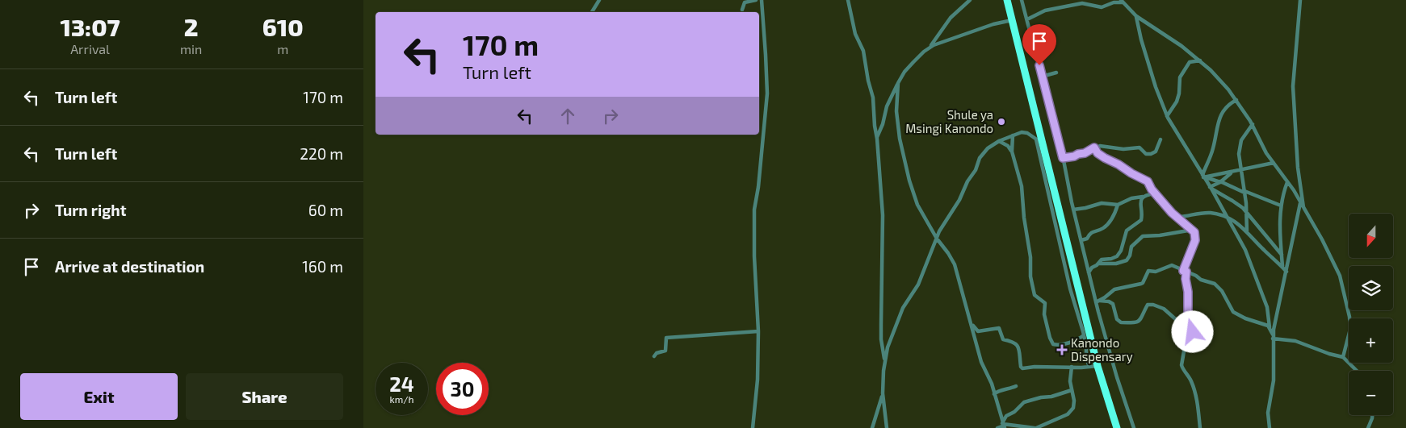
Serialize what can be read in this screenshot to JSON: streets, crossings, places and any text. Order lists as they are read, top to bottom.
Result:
{
  "places": {
    "other": ["Shule ya Msingi Kanondo"],
    "health": ["Kanondo Dispensary"]
  },
  "north": "bottom",
  "page": {
    "eta": [
      "13:07",
      "Arrival",
      "2",
      "min",
      "610",
      "m"
    ],
    "turn": ["170 m", "Turn left"],
    "list": [
      {
        "name": "Turn left",
        "value": "170 m"
      },
      {
        "name": "Turn left",
        "value": "220 m"
      },
      {
        "name": "Turn right",
        "value": "60 m"
      },
      {
        "name": "Arrive at destination",
        "value": "160 m"
      }
    ],
    "map_buttons": ["+", "−"],
    "speed": "24 km/h",
    "limit": "30",
    "buttons": ["Exit", "Share"]
  }
}
